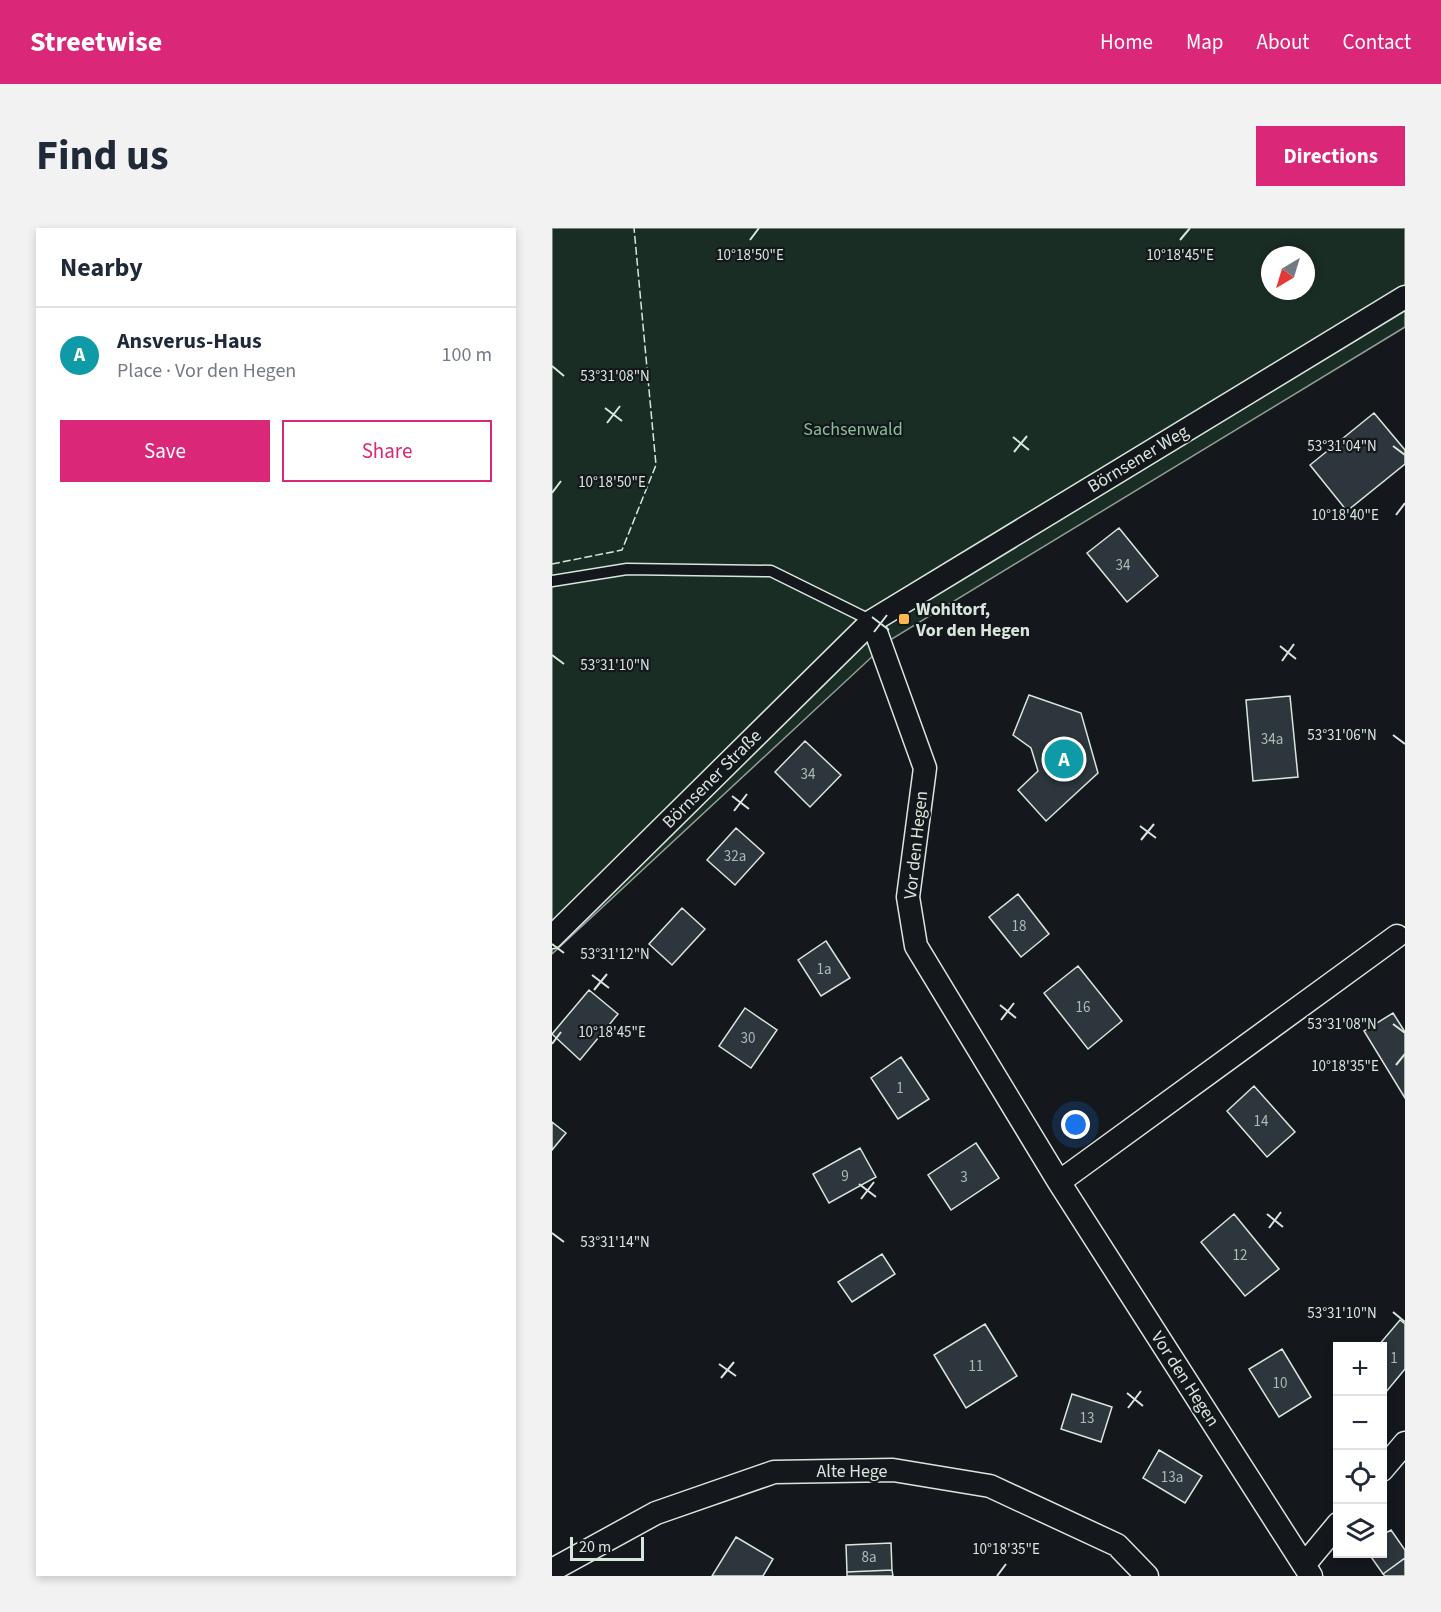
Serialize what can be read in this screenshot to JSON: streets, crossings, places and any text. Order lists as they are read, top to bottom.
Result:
{
  "streets": {
    "street": [
      "Börnsener Weg",
      "Börnsener Straße",
      "Vor den Hegen",
      "Alte Hege"
    ]
  },
  "crossings": [
    ["Börnsener Weg", "Börnsener Straße"],
    ["Börnsener Weg", "Vor den Hegen"],
    ["Börnsener Straße", "Vor den Hegen"]
  ],
  "parks": ["Sachsenwald"],
  "places": {
    "transit": ["Wohltorf, Vor den Hegen"]
  },
  "house_numbers": [
    "34",
    "34a",
    "34",
    "32a",
    "18",
    "1a",
    "16",
    "30",
    "1",
    "14",
    "9",
    "3",
    "12",
    "1",
    "11",
    "10",
    "13",
    "13a",
    "8a"
  ],
  "scale_bar": "20 m",
  "north": "bottom left",
  "page": {
    "header": "Streetwise",
    "nav": [
      "Home",
      "Map",
      "About",
      "Contact"
    ],
    "title": "Find us",
    "buttons": [
      "Directions",
      ["Save", "Share"]
    ],
    "heading": "Nearby",
    "list": [
      {
        "mark": "A",
        "name": "Ansverus-Haus",
        "note": "Place · Vor den Hegen",
        "value": "100 m"
      }
    ],
    "pins": "A",
    "map_buttons": ["+", "−"],
    "scale": "20 m"
  },
  "coordinates": [
    "10°18'50\"E",
    "10°18'45\"E",
    "53°31'08\"N",
    "53°31'04\"N",
    "10°18'40\"E",
    "53°31'10\"N",
    "53°31'06\"N",
    "53°31'12\"N",
    "10°18'35\"E",
    "53°31'14\"N"
  ]
}
